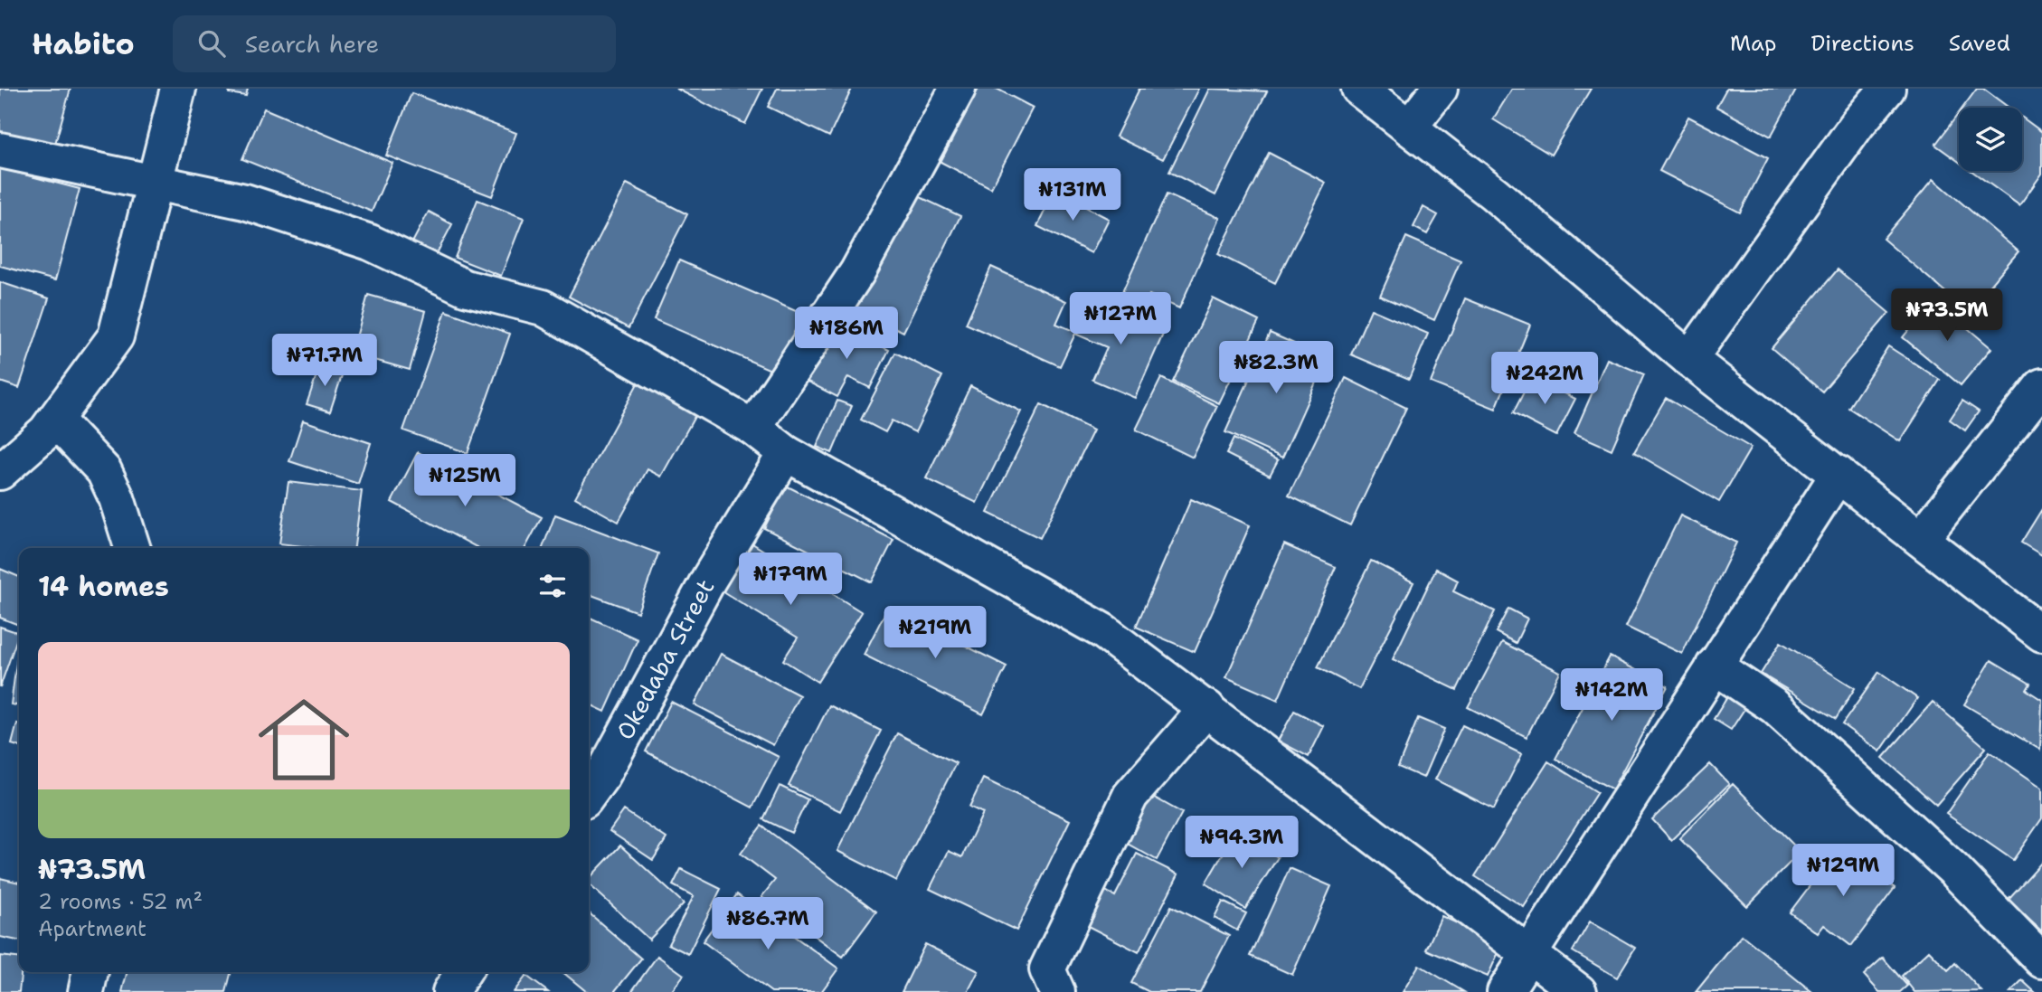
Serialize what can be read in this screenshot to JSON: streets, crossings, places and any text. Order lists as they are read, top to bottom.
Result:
{
  "streets": {
    "street": ["Okedaba Street"]
  },
  "page": {
    "header": "Habito",
    "search": "Search here",
    "nav": ["Map", "Directions", "Saved"],
    "price": [
      "₦131M",
      "₦73.5M",
      "₦127M",
      "₦186M",
      "₦71.7M",
      "₦82.3M",
      "₦242M",
      "₦125M",
      "₦179M",
      "₦219M",
      "₦142M",
      "₦94.3M",
      "₦129M",
      "₦86.7M"
    ],
    "heading": "14 homes",
    "list": [
      {
        "name": "₦73.5M",
        "note": "2 rooms · 52 m² · Apartment"
      }
    ]
  }
}
